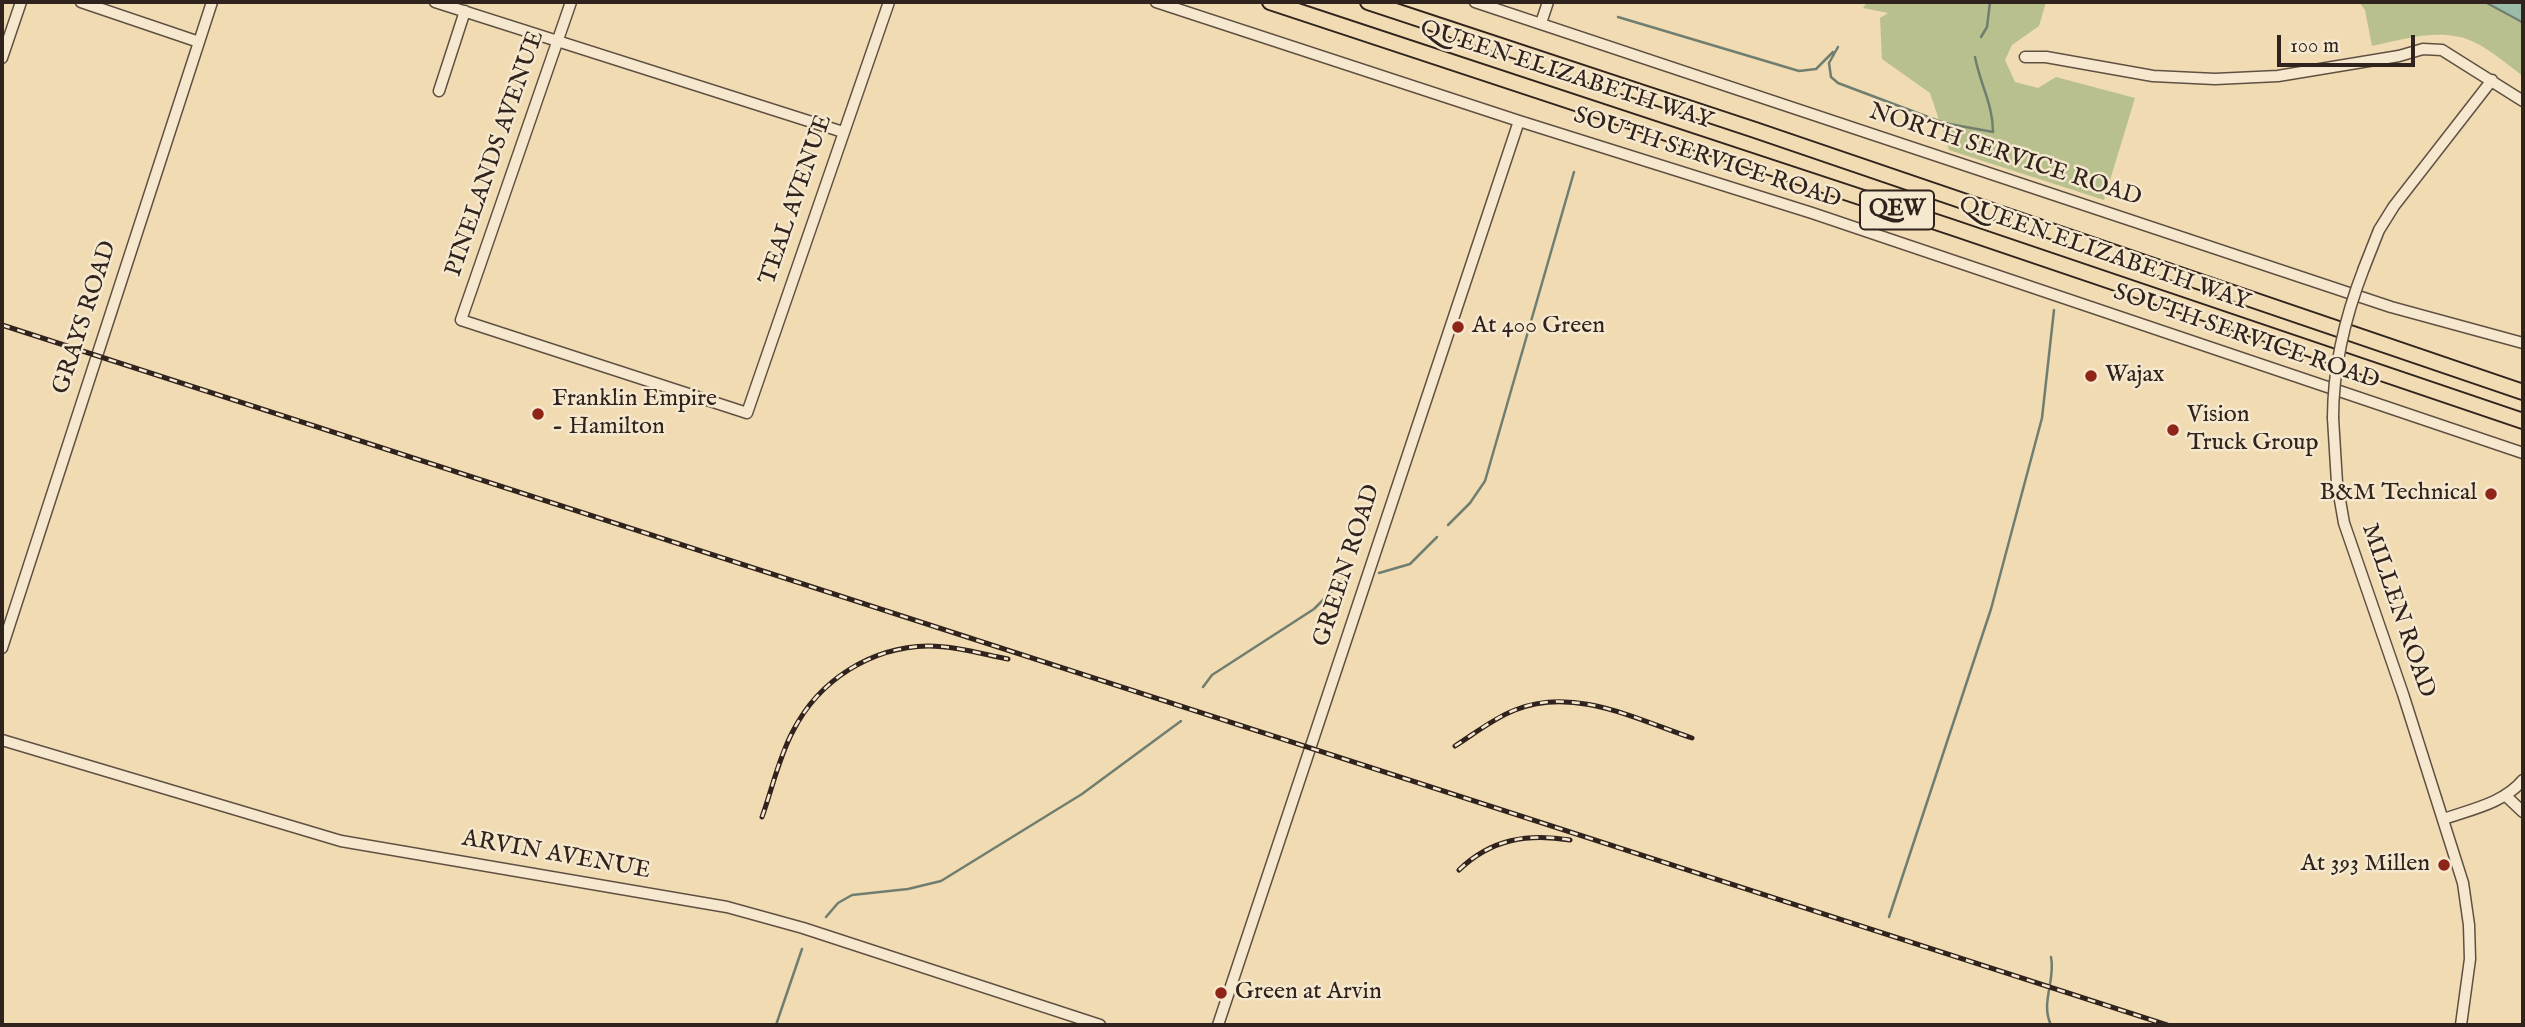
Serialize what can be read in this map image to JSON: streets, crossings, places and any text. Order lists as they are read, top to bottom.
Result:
{
  "streets": {
    "highway": ["QUEEN ELIZABETH WAY", "QEW"],
    "street": [
      "PINELANDS AVENUE",
      "NORTH SERVICE ROAD",
      "SOUTH SERVICE ROAD",
      "TEAL AVENUE",
      "GRAYS ROAD",
      "GREEN ROAD",
      "MILLEN ROAD",
      "ARVIN AVENUE"
    ]
  },
  "crossings": [
    ["PINELANDS AVENUE", "TEAL AVENUE"],
    ["SOUTH SERVICE ROAD", "GREEN ROAD"]
  ],
  "places": [
    "At 400 Green",
    "Wajax",
    "Franklin Empire - Hamilton",
    "Vision Truck Group",
    "B&M Technical",
    "At 393 Millen",
    "Green at Arvin"
  ],
  "scale_bar": "100 m"
}
